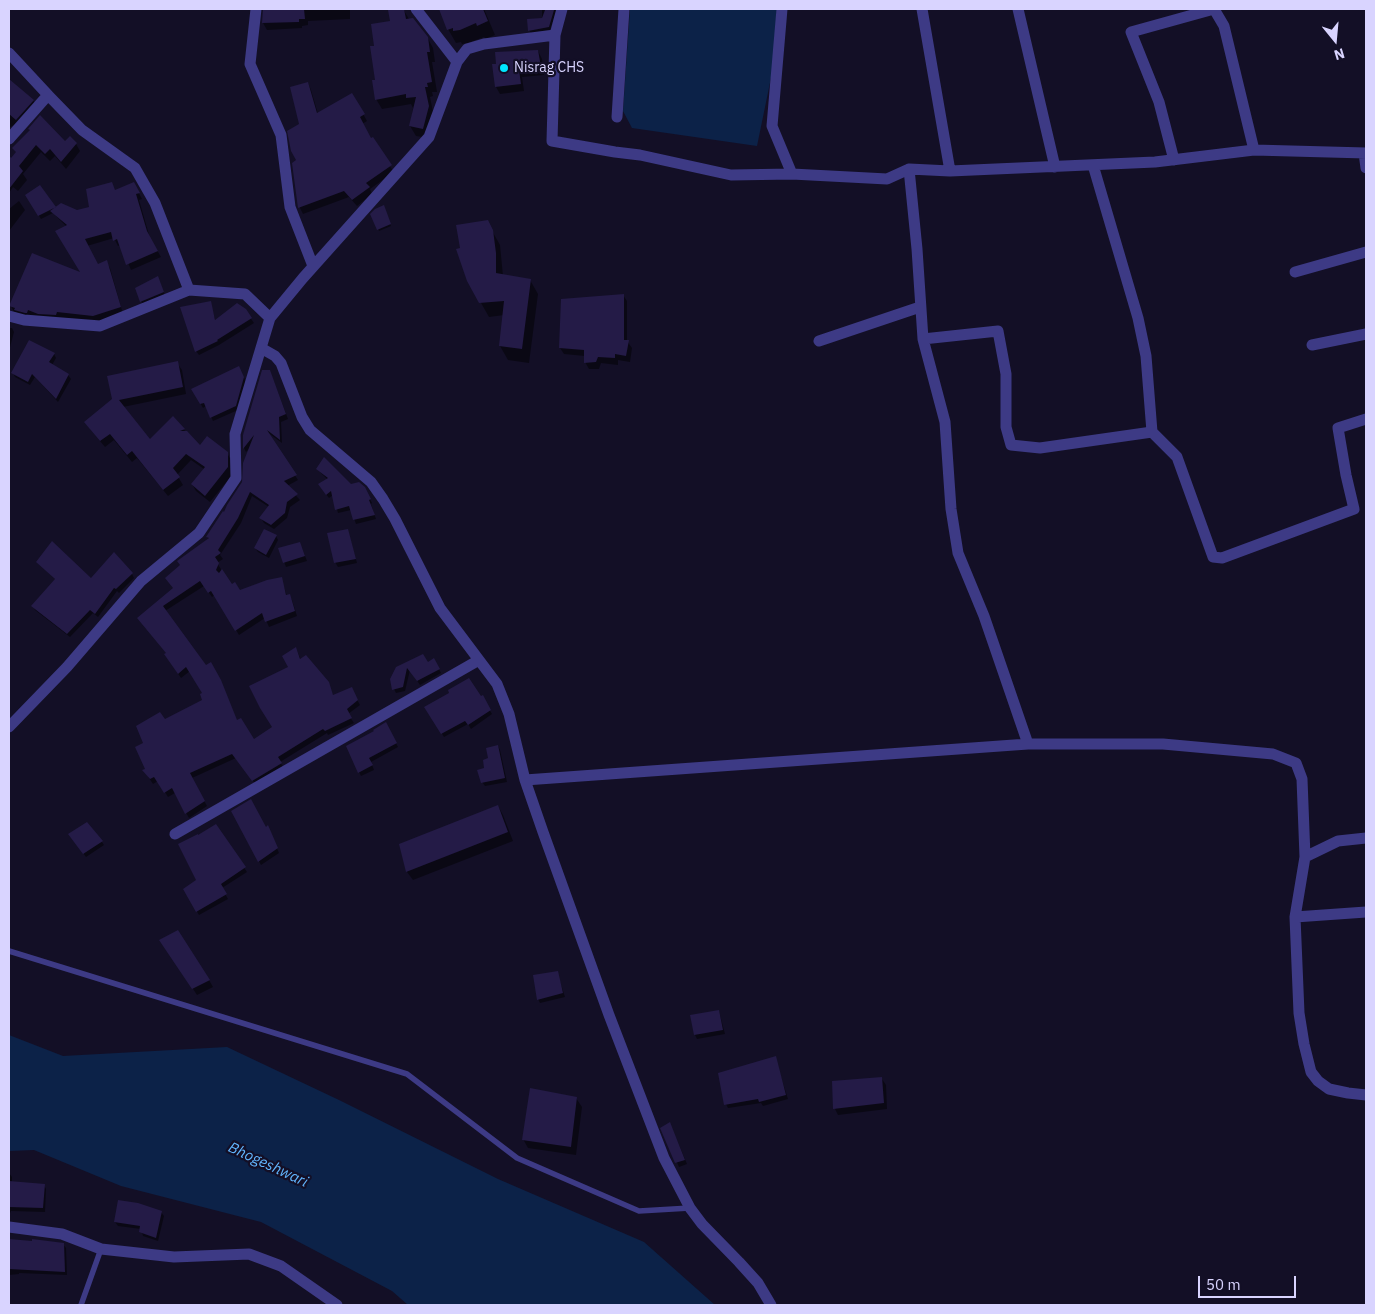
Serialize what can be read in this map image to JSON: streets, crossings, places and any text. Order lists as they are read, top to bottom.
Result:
{
  "water": ["Bhogeshwari"],
  "places": ["Nisrag CHS"],
  "scale_bar": "50 m",
  "north": "bottom"
}
